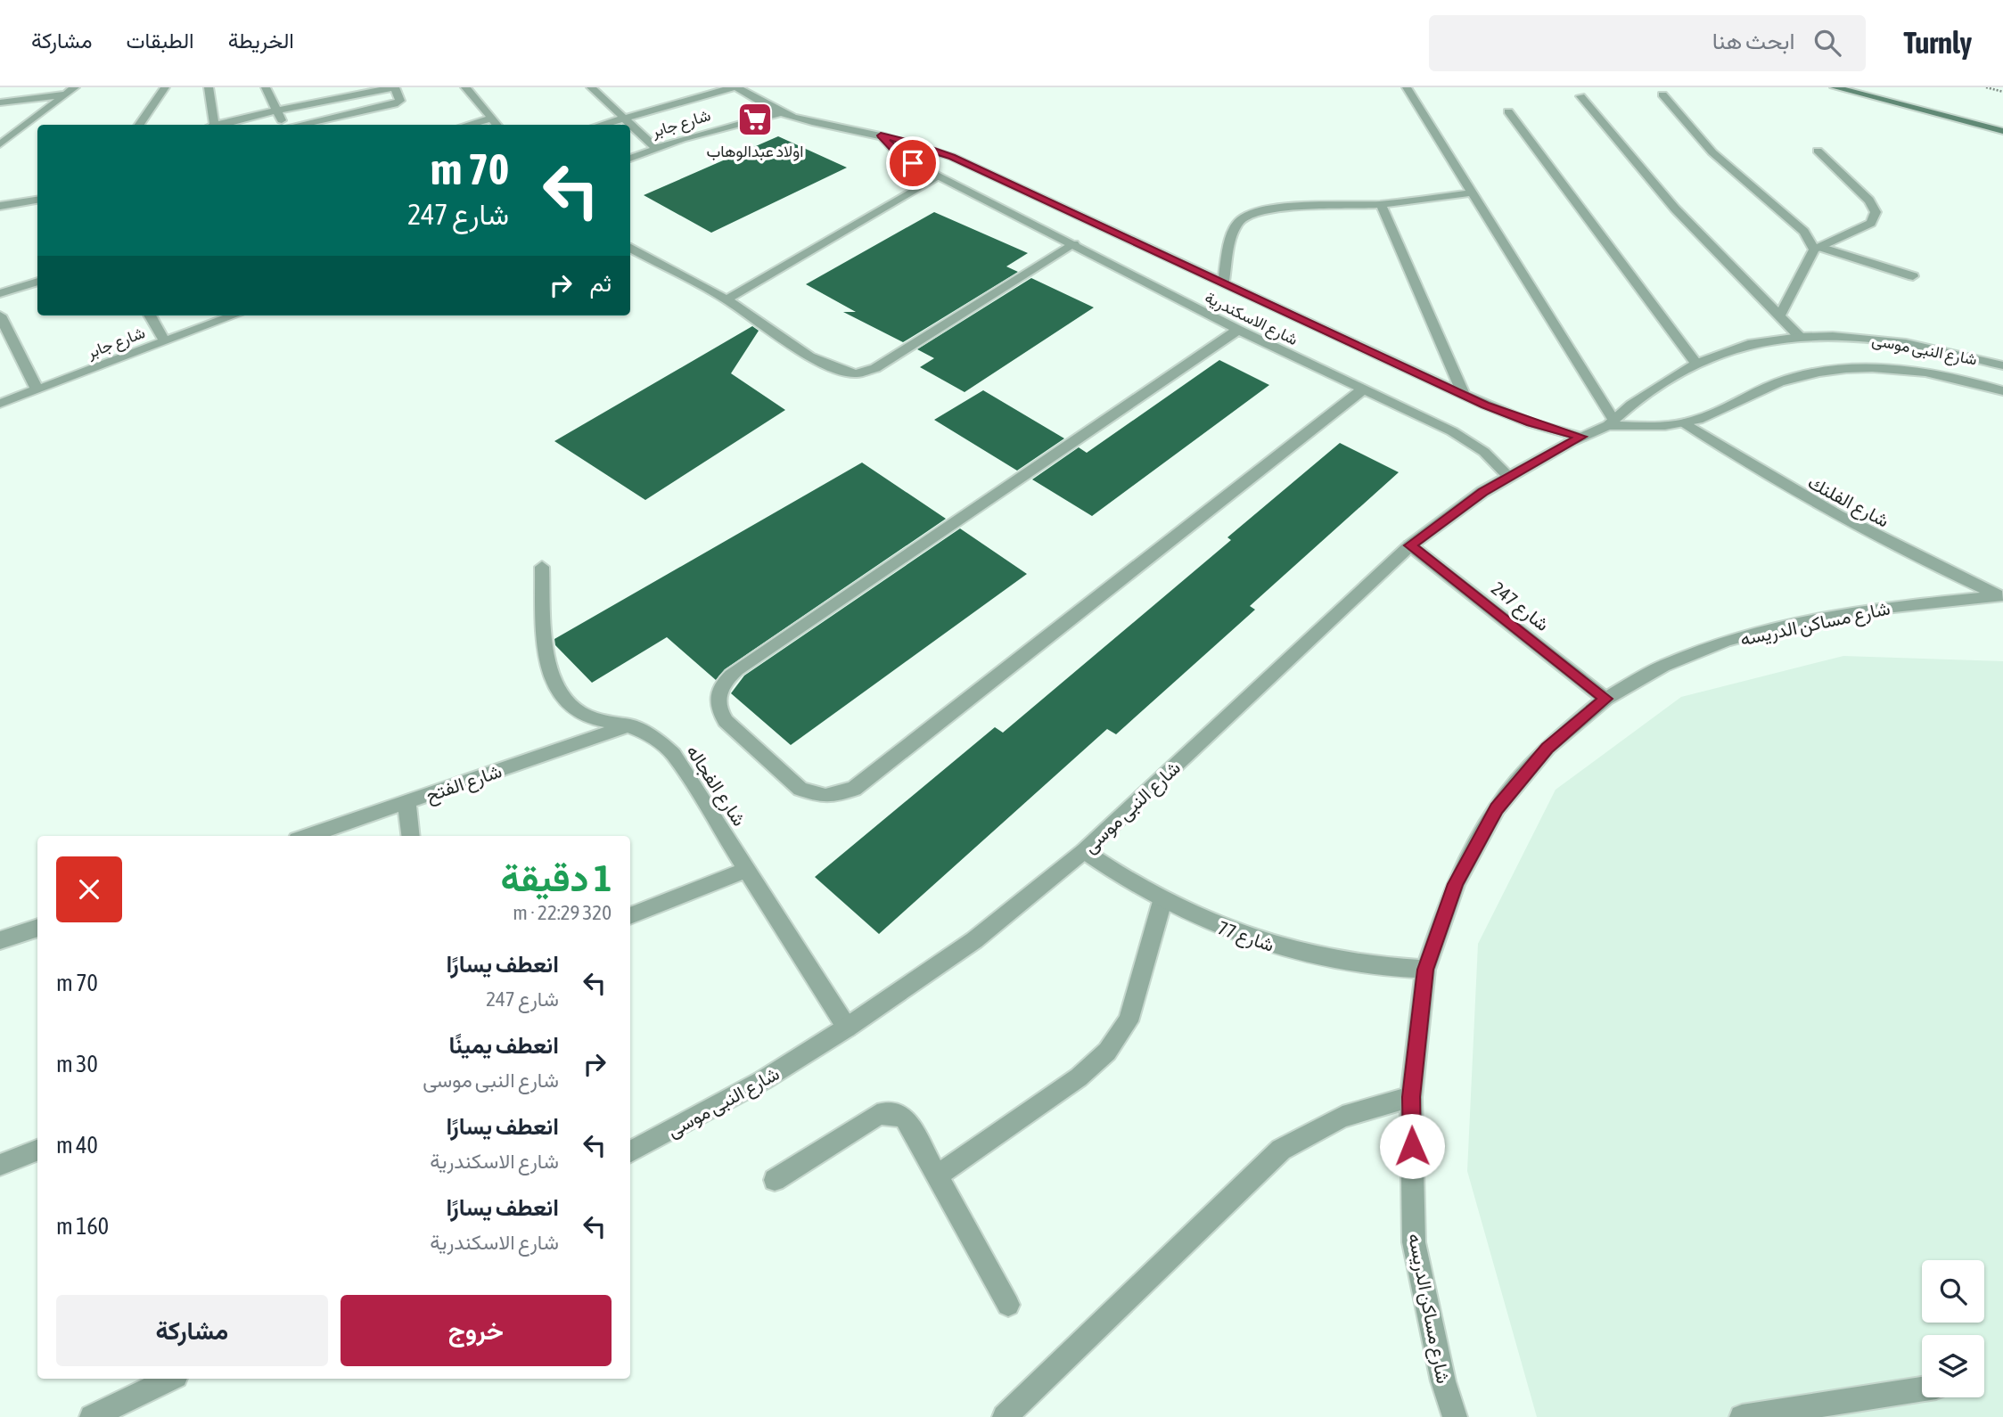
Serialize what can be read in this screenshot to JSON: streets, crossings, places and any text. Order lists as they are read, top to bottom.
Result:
{
  "streets": {
    "street": [
      "شارع جابر",
      "شارع الاسكندرية",
      "شارع النبى موسى",
      "شارع الفلنك",
      "شارع 247",
      "شارع مساكن الدريسه",
      "شارع الفتح",
      "شارع الفجاله",
      "شارع 77"
    ]
  },
  "crossings": [
    ["شارع جابر", "شارع الاسكندرية"],
    ["شارع الاسكندرية", "شارع النبى موسى"],
    ["شارع النبى موسى", "شارع الفلنك"],
    ["شارع النبى موسى", "شارع 247"],
    ["شارع النبى موسى", "شارع الفجاله"],
    ["شارع النبى موسى", "شارع 77"],
    ["شارع الفلنك", "شارع مساكن الدريسه"],
    ["شارع 247", "شارع مساكن الدريسه"],
    ["شارع مساكن الدريسه", "شارع 77"],
    ["شارع الفتح", "شارع الفجاله"]
  ],
  "places": {
    "supermarket": ["اولاد عبدالوهاب"]
  },
  "page": {
    "header": "Turnly",
    "search": "ابحث هنا",
    "nav": ["الخريطة", "الطبقات", "مشاركة"],
    "turn": ["70 m", "شارع 247"],
    "then": "ثم",
    "heading": ["1 دقيقة", "320 m · 22:29"],
    "list": [
      {
        "name": "انعطف يسارًا",
        "note": "شارع 247",
        "value": "70 m"
      },
      {
        "name": "انعطف يمينًا",
        "note": "شارع النبى موسى",
        "value": "30 m"
      },
      {
        "name": "انعطف يسارًا",
        "note": "شارع الاسكندرية",
        "value": "40 m"
      },
      {
        "name": "انعطف يسارًا",
        "note": "شارع الاسكندرية",
        "value": "160 m"
      }
    ],
    "buttons": ["خروج", "مشاركة"]
  }
}
